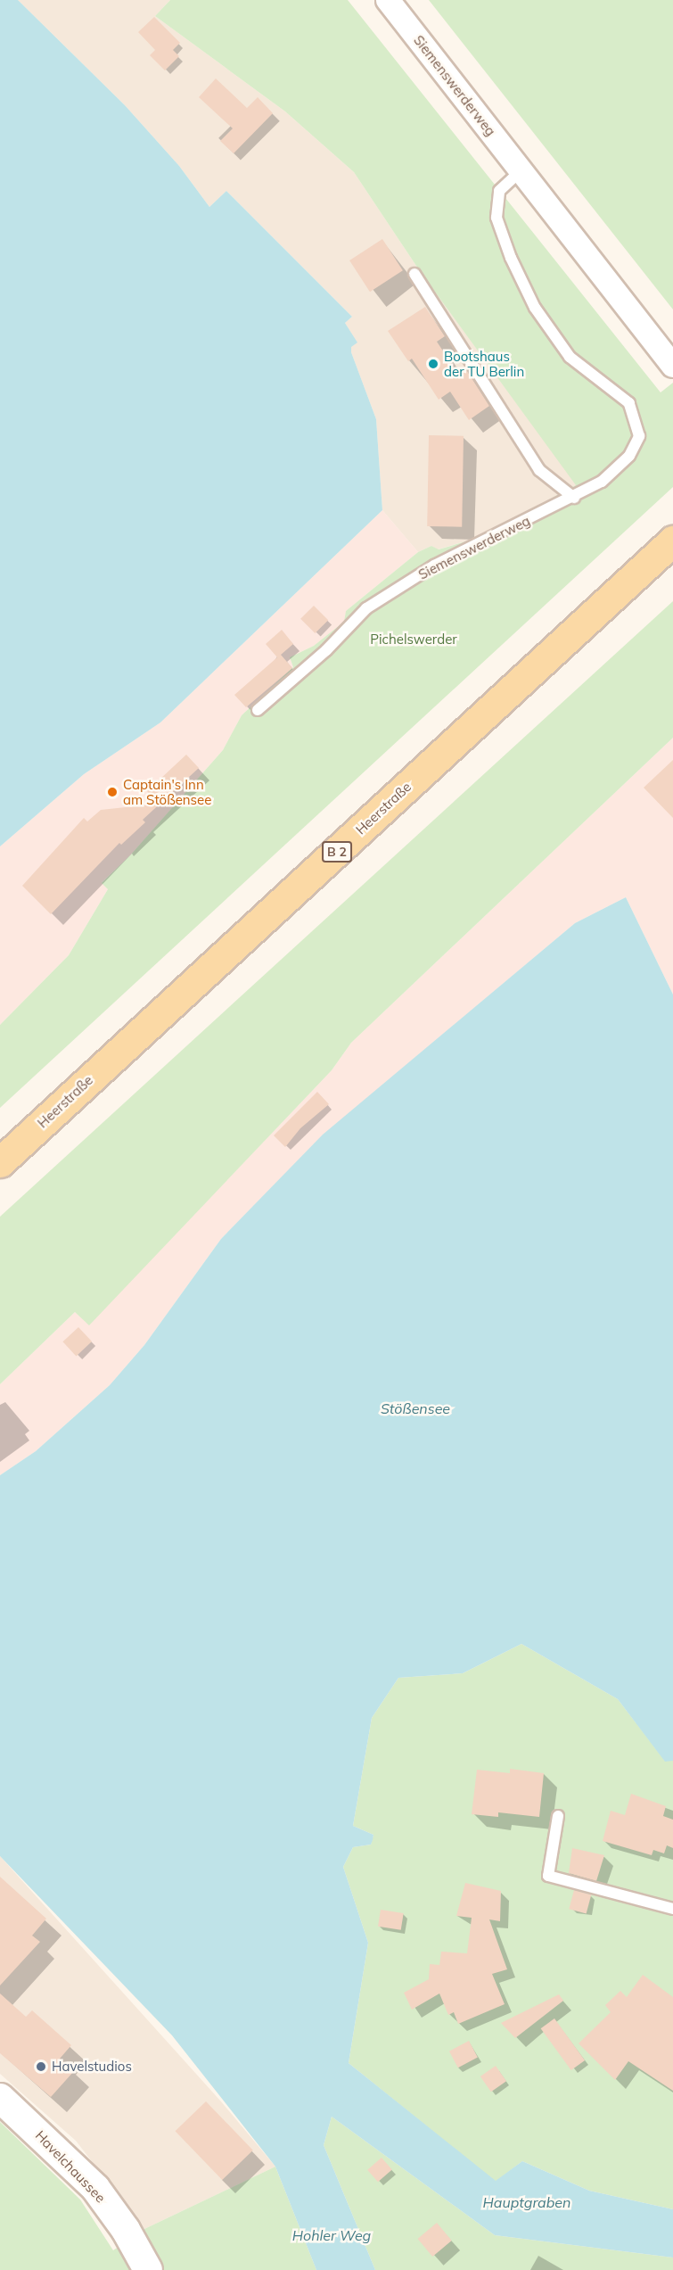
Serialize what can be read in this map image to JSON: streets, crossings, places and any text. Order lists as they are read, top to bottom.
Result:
{
  "streets": {
    "main road": ["Heerstraße", "B 2"],
    "street": ["Siemenswerderweg", "Havelchaussee"]
  },
  "water": ["Stößensee", "Hauptgraben", "Hohler Weg"],
  "parks": ["Pichelswerder"],
  "places": ["Bootshaus der TU Berlin", "Captain's Inn am Stößensee", "Havelstudios"]
}
